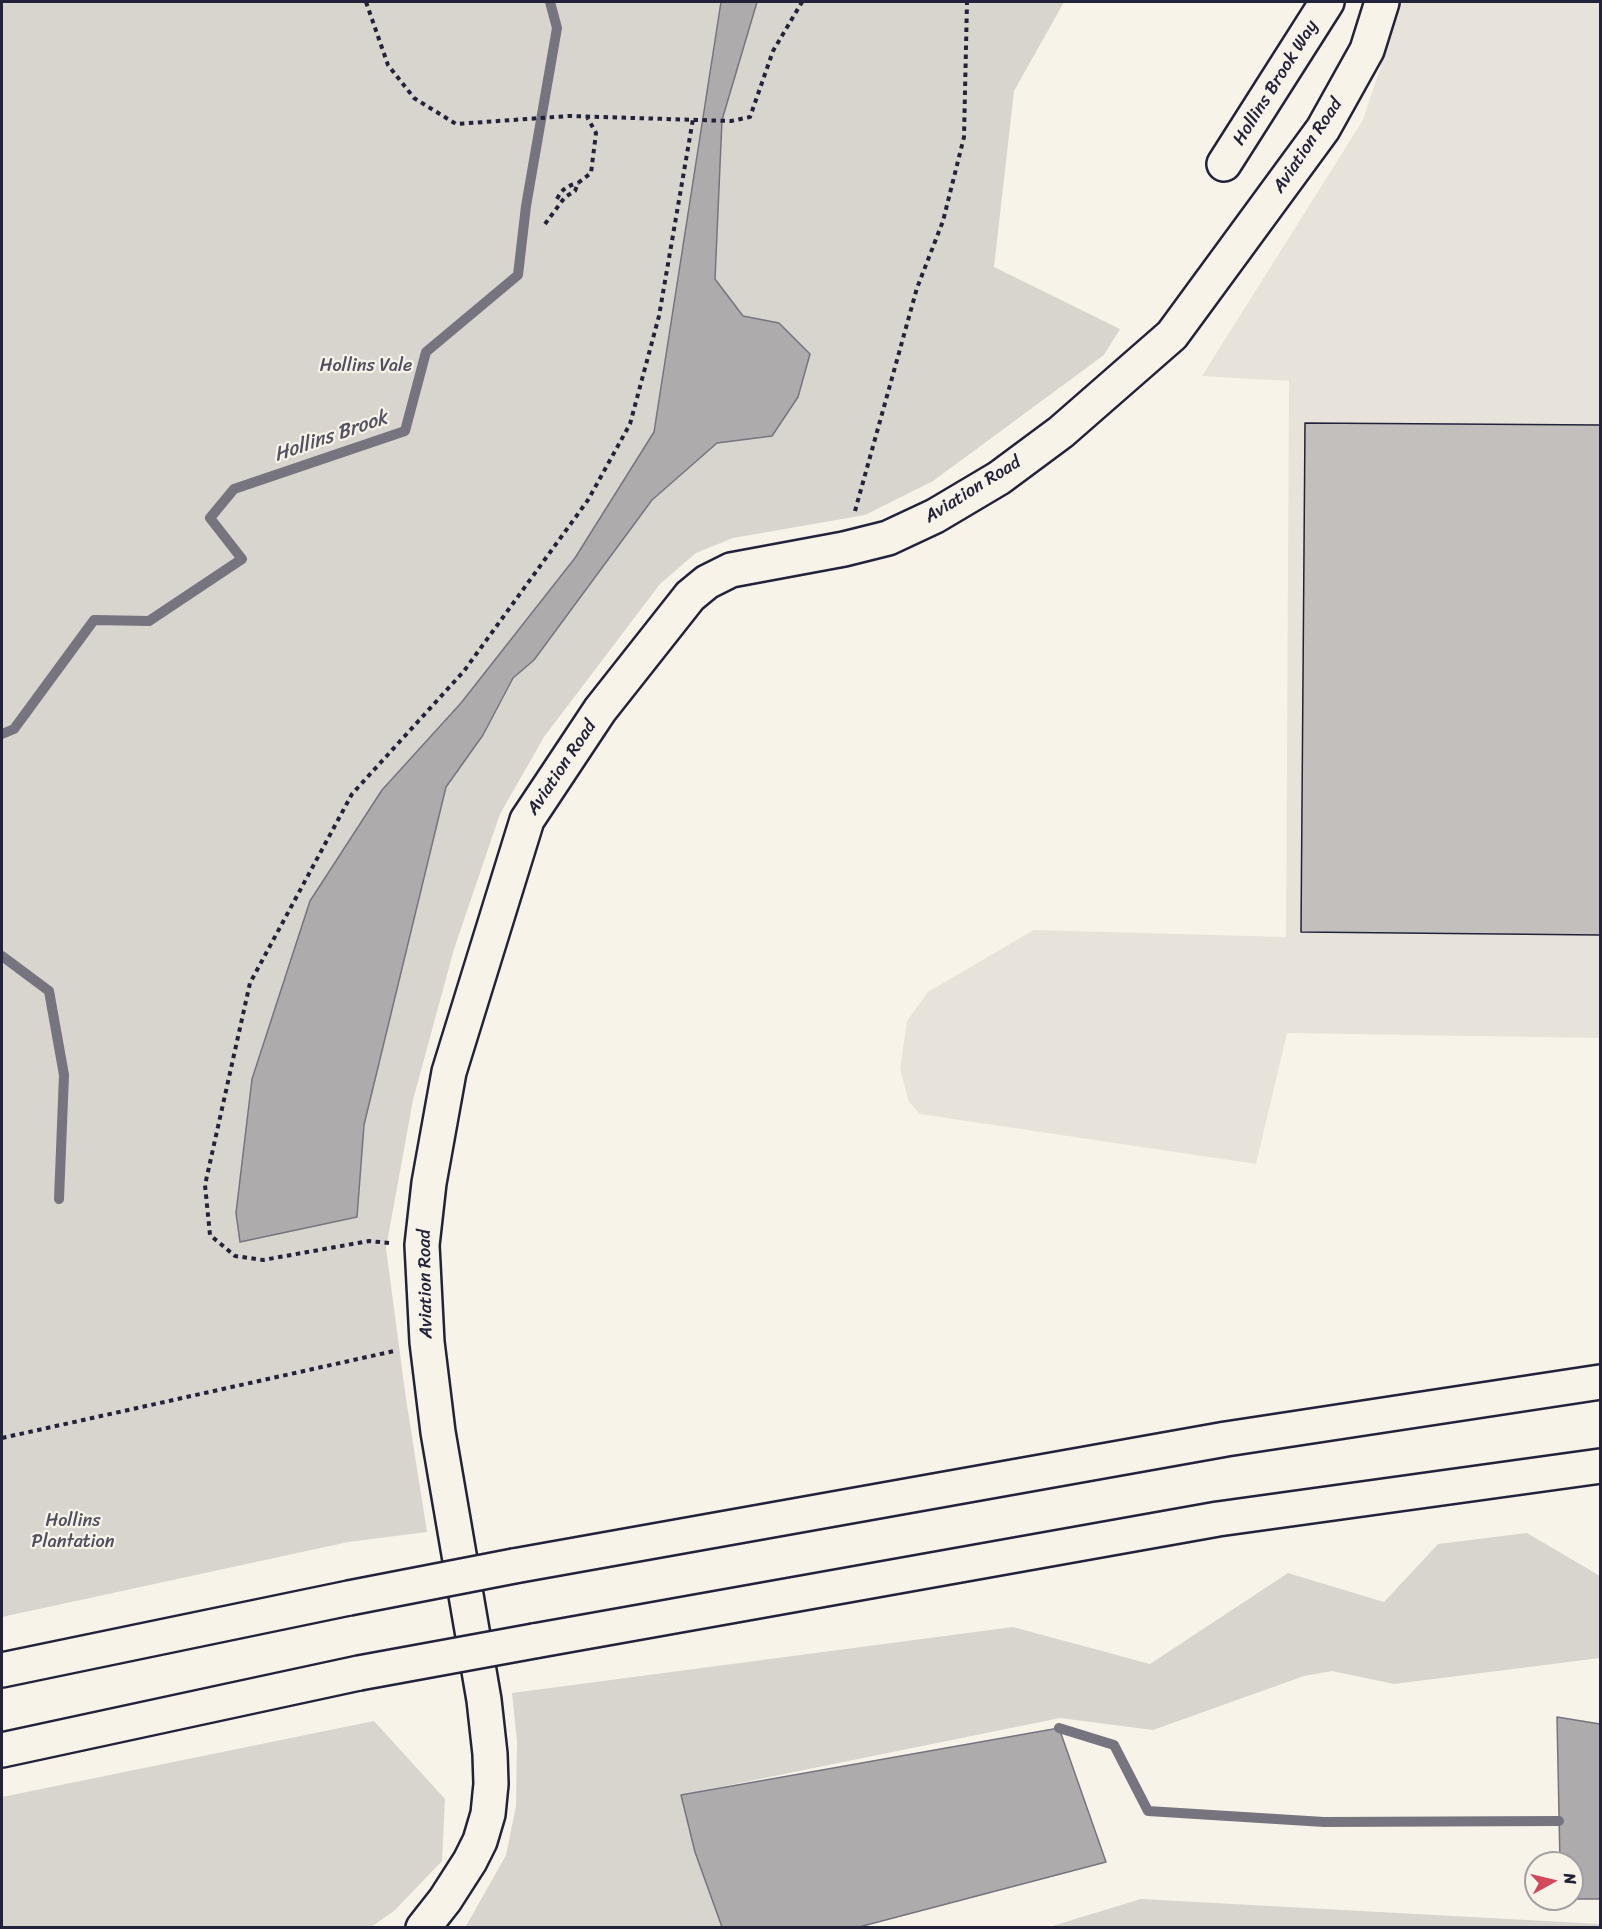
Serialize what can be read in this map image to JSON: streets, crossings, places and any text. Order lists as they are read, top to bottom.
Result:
{
  "streets": {
    "main road": ["Hollins Brook Way", "Aviation Road"]
  },
  "water": ["Hollins Brook"],
  "parks": ["Hollins Vale", "Hollins Plantation"],
  "north": "right"
}
